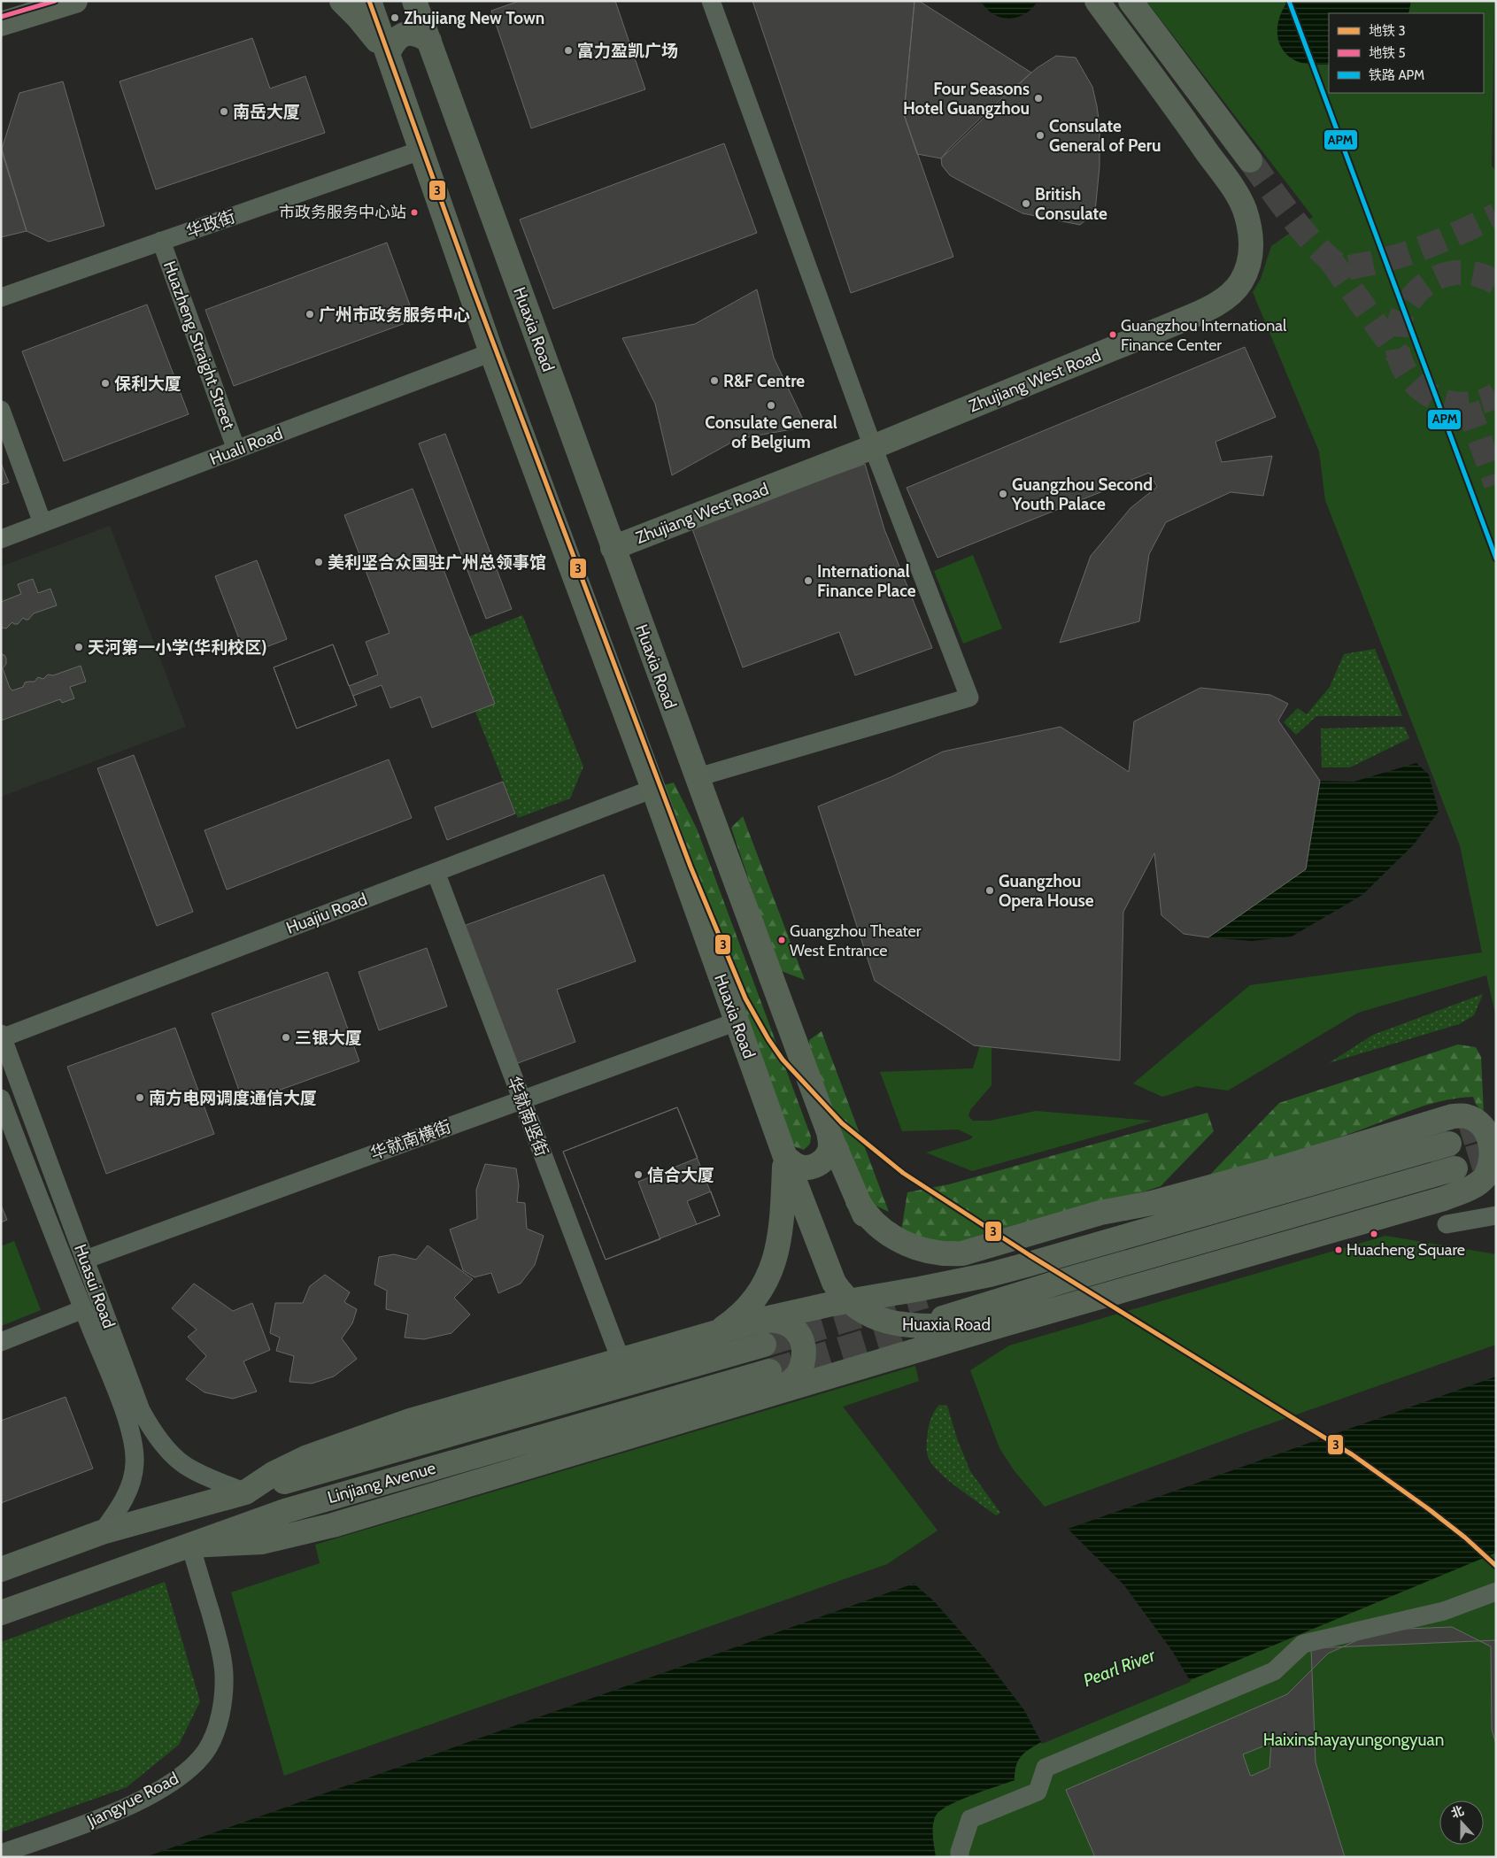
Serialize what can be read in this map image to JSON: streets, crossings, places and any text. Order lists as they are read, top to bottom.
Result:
{
  "streets": {
    "main road": ["Huaxia Road", "Zhujiang West Road", "Linjiang Avenue"],
    "street": [
      "华政街",
      "Huazheng Straight Street",
      "Huali Road",
      "Huajiu Road",
      "华就南竖街",
      "华就南横街",
      "Huasui Road",
      "Jiangyue Road"
    ]
  },
  "crossings": [
    ["华政街", "Huaxia Road"],
    ["华政街", "Huazheng Straight Street"],
    ["Huaxia Road", "Zhujiang West Road"],
    ["Huaxia Road", "Huali Road"],
    ["Huaxia Road", "Huajiu Road"],
    ["Huaxia Road", "华就南横街"],
    ["Huazheng Straight Street", "Huali Road"],
    ["Huajiu Road", "华就南竖街"],
    ["Huajiu Road", "Huasui Road"],
    ["华就南竖街", "华就南横街"],
    ["华就南横街", "Huasui Road"],
    ["Huasui Road", "Linjiang Avenue"]
  ],
  "water": ["Pearl River"],
  "parks": ["Haixinshayayungongyuan"],
  "places": [
    "Zhujiang New Town",
    "富力盈凯广场",
    "Four Seasons Hotel Guangzhou",
    "南岳大厦",
    "Consulate General of Peru",
    "British Consulate",
    "市政务服务中心站",
    "广州市政务服务中心",
    "Guangzhou International Finance Center",
    "R&F Centre",
    "保利大厦",
    "Consulate General of Belgium",
    "Guangzhou Second Youth Palace",
    "美利坚合众国驻广州总领事馆",
    "International Finance Place",
    "天河第一小学(华利校区)",
    "Guangzhou Opera House",
    "Guangzhou Theater West Entrance",
    "三银大厦",
    "南方电网调度通信大厦",
    "信合大厦",
    "Huacheng Square"
  ],
  "lines": ["metro line 3", "metro line 5", "rail line APM"],
  "legend": ["地铁 3", "地铁 5", "铁路 APM"],
  "north": "top"
}
